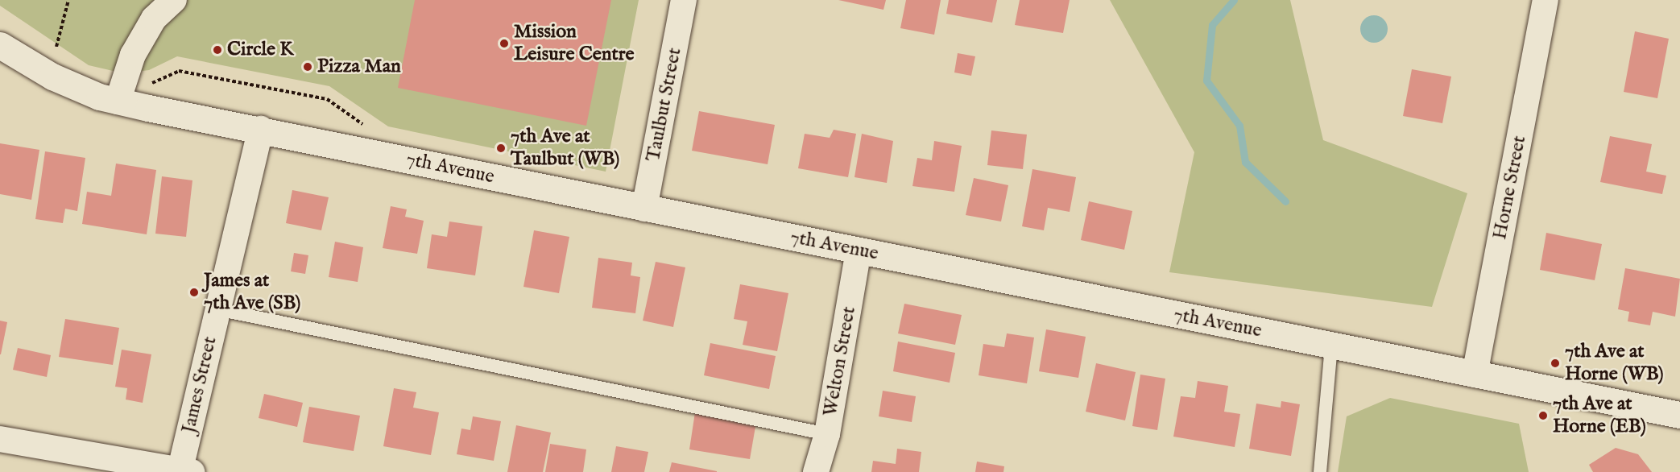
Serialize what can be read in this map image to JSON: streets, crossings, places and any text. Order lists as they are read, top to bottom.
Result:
{
  "streets": {
    "street": [
      "Taulbut Street",
      "7th Avenue",
      "Horne Street",
      "Welton Street",
      "James Street"
    ]
  },
  "crossings": [
    ["Taulbut Street", "7th Avenue"],
    ["7th Avenue", "Horne Street"],
    ["7th Avenue", "Welton Street"],
    ["7th Avenue", "James Street"]
  ],
  "places": [
    "Mission Leisure Centre",
    "Circle K",
    "Pizza Man",
    "7th Ave at Taulbut (WB)",
    "James at 7th Ave (SB)",
    "7th Ave at Horne (WB)",
    "7th Ave at Horne (EB)"
  ]
}
